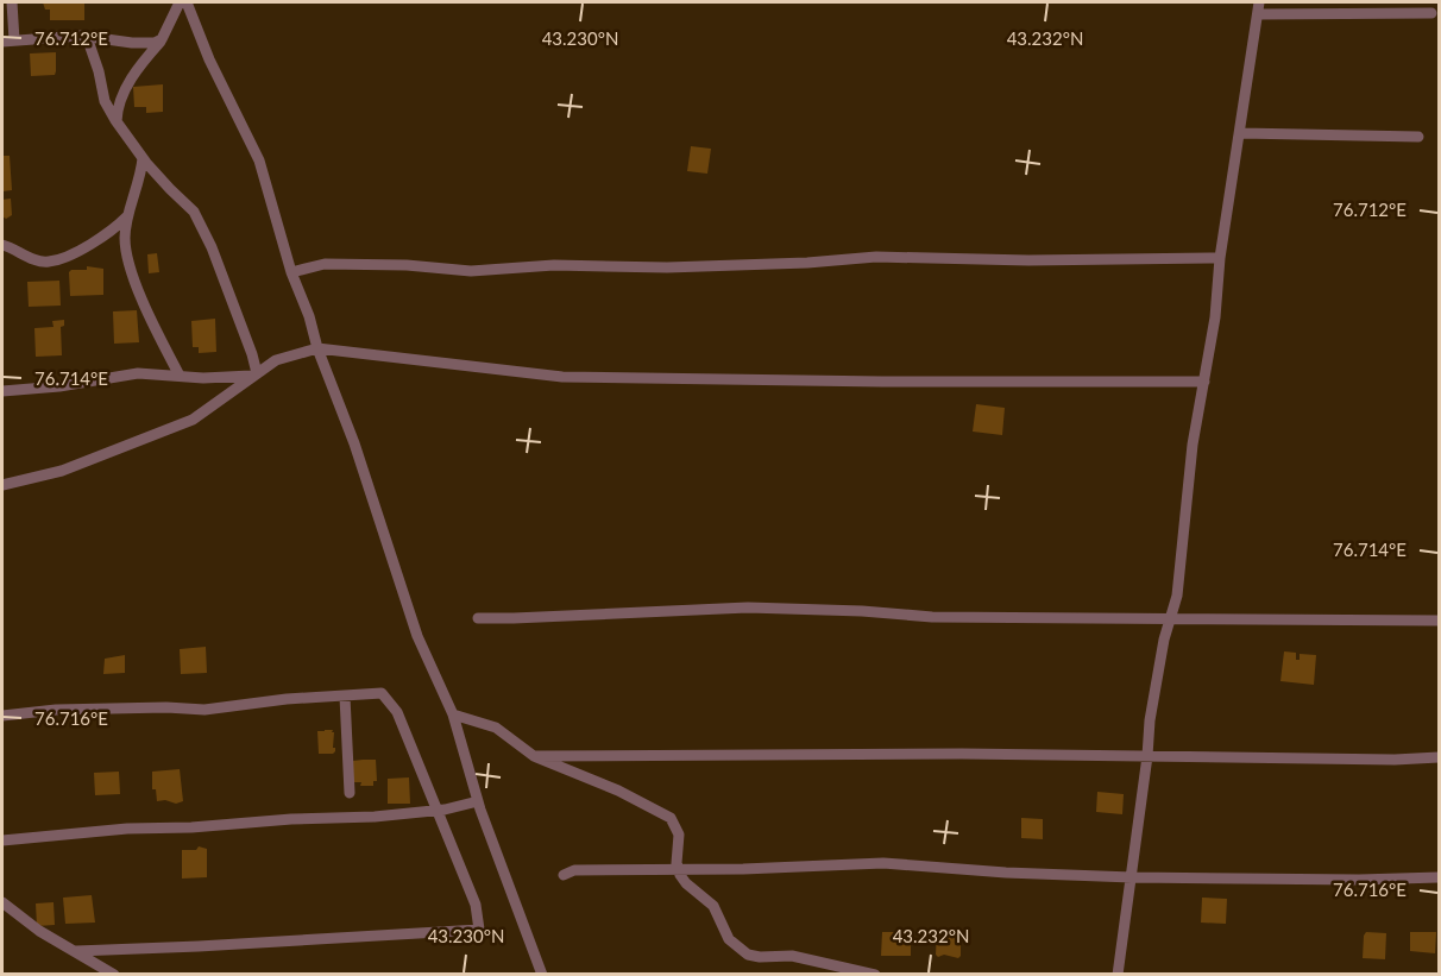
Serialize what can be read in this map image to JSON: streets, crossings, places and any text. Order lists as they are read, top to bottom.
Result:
{
  "coordinates": [
    "76.712°E",
    "43.230°N",
    "43.232°N",
    "76.714°E",
    "76.716°E"
  ]
}
